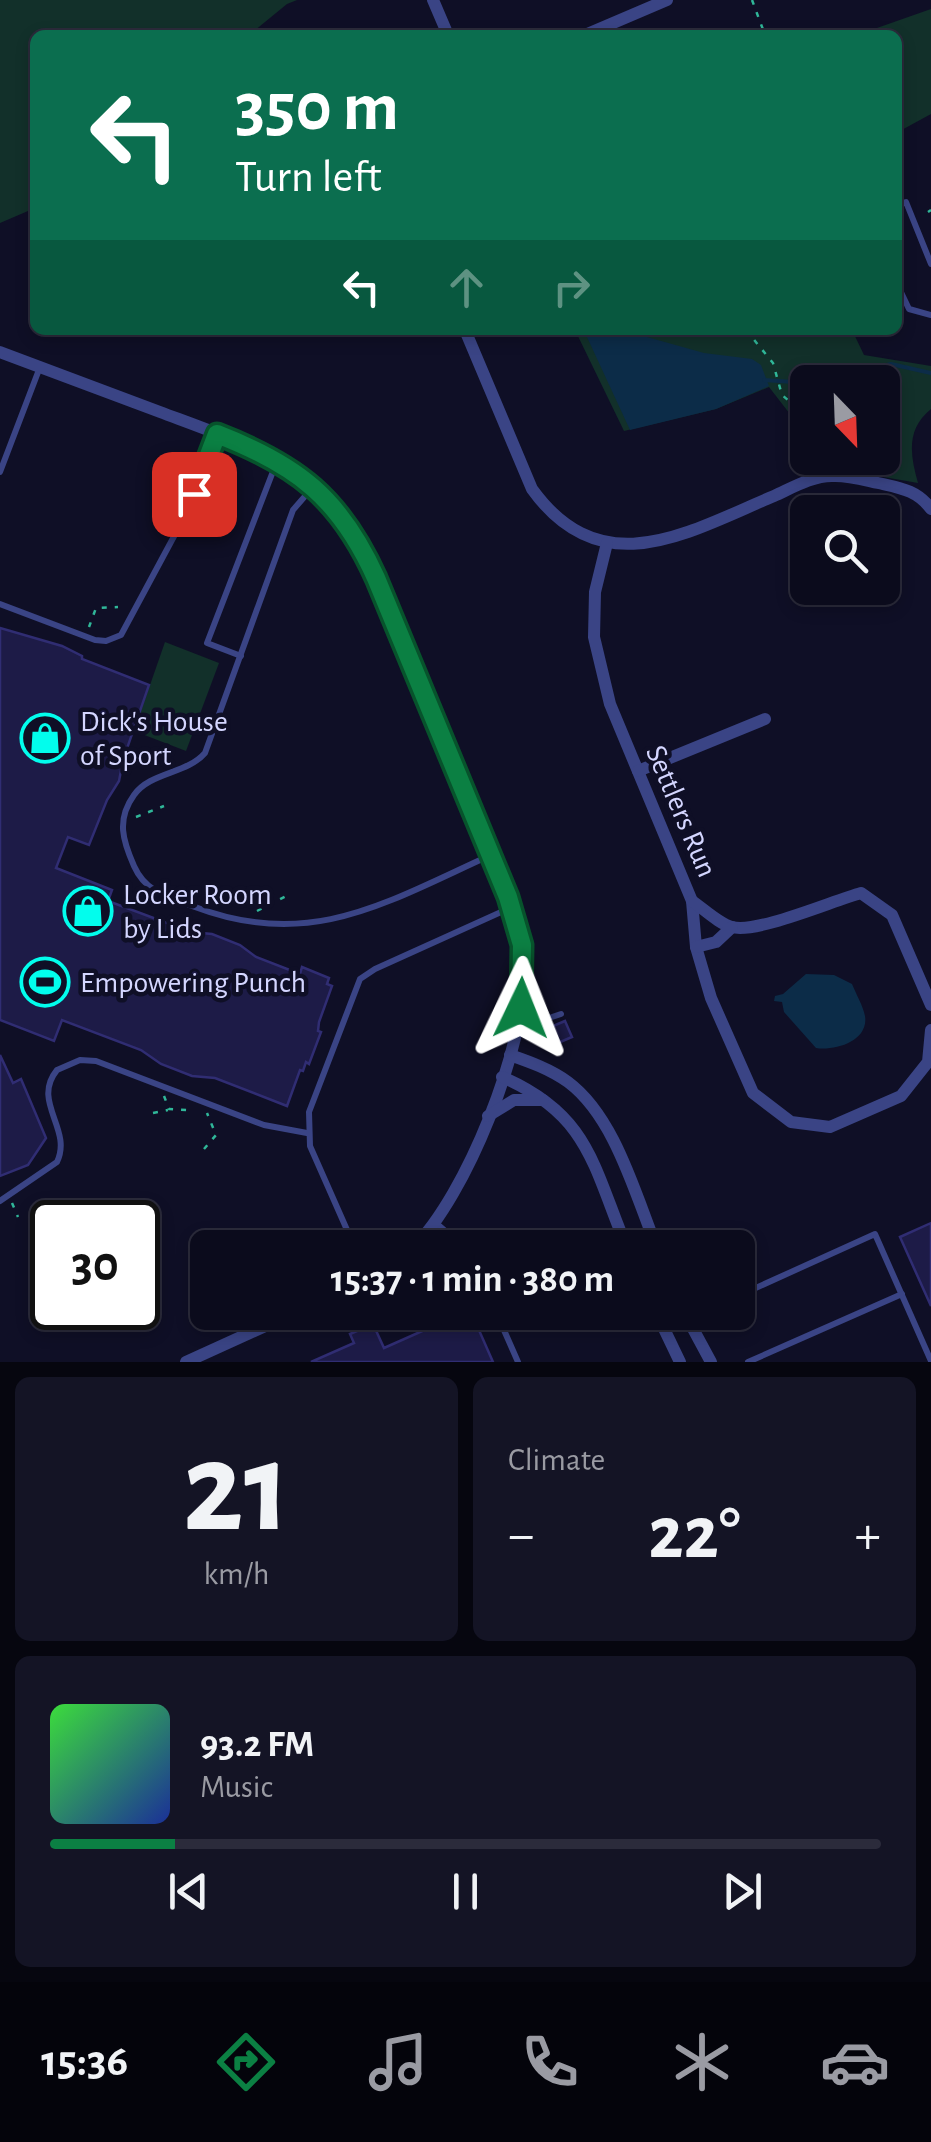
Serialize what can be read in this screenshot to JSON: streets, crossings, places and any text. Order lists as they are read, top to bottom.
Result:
{
  "streets": {
    "street": ["Settlers Run"]
  },
  "places": {
    "shop": ["Dick's House of Sport", "Locker Room by Lids"],
    "sports": ["Empowering Punch"]
  },
  "north": "bottom right",
  "page": {
    "turn": ["350 m", "Turn left"],
    "limit": "30",
    "trip": "15:37 · 1 min · 380 m",
    "tile": [
      ["21", "km/h"],
      "Climate"
    ],
    "heat": ["−", "22°", "+"],
    "song": ["93.2 FM", "Music"],
    "tabs": "15:36"
  }
}
